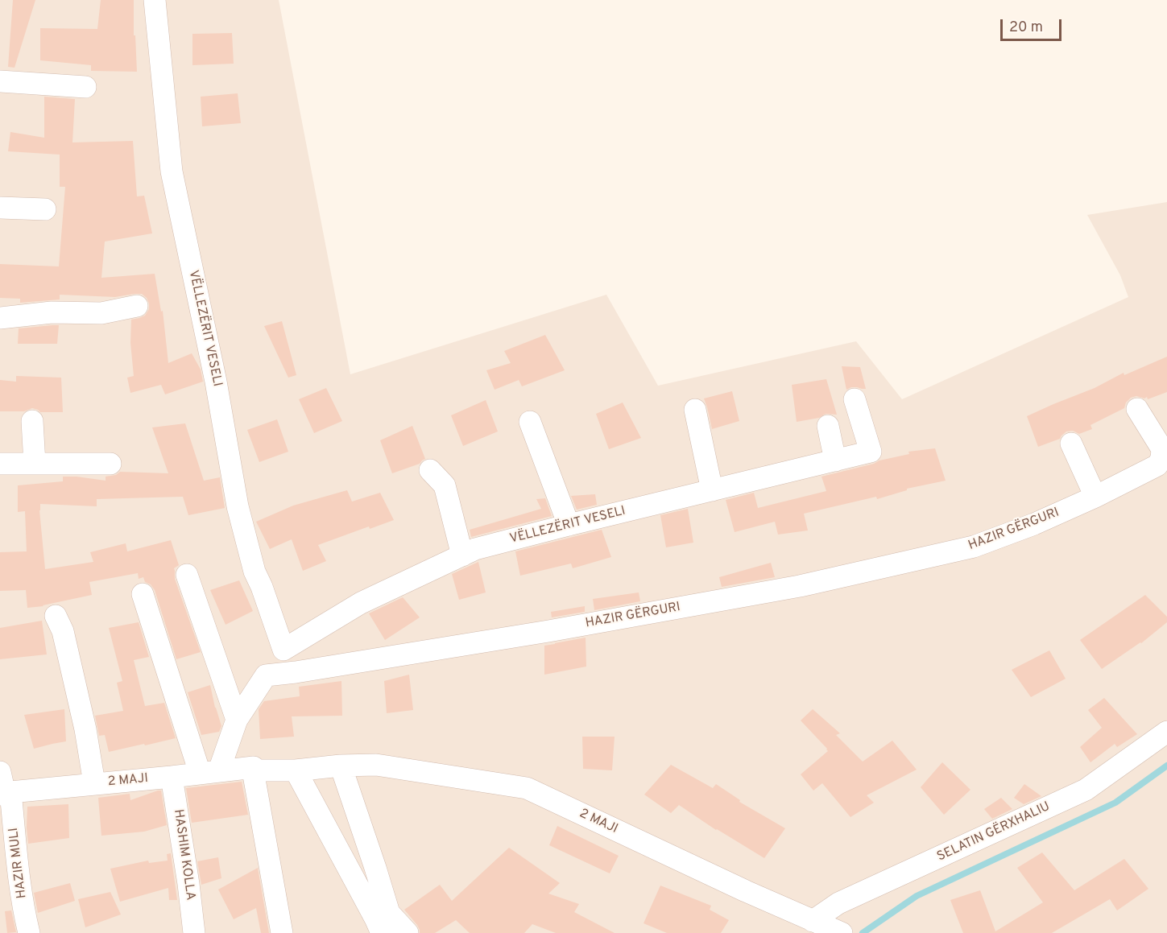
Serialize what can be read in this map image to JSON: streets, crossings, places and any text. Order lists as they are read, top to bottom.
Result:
{
  "streets": {
    "street": [
      "VËLLEZËRIT VESELI",
      "HAZIR GËRGURI",
      "2 MAJI",
      "SELATIN GËRXHALIU",
      "HASHIM KOLLA",
      "HAZIR MULI"
    ]
  },
  "crossings": [
    ["VËLLEZËRIT VESELI", "HAZIR GËRGURI"],
    ["2 MAJI", "SELATIN GËRXHALIU"],
    ["2 MAJI", "HASHIM KOLLA"],
    ["2 MAJI", "HAZIR MULI"]
  ],
  "scale_bar": "20 m"
}
